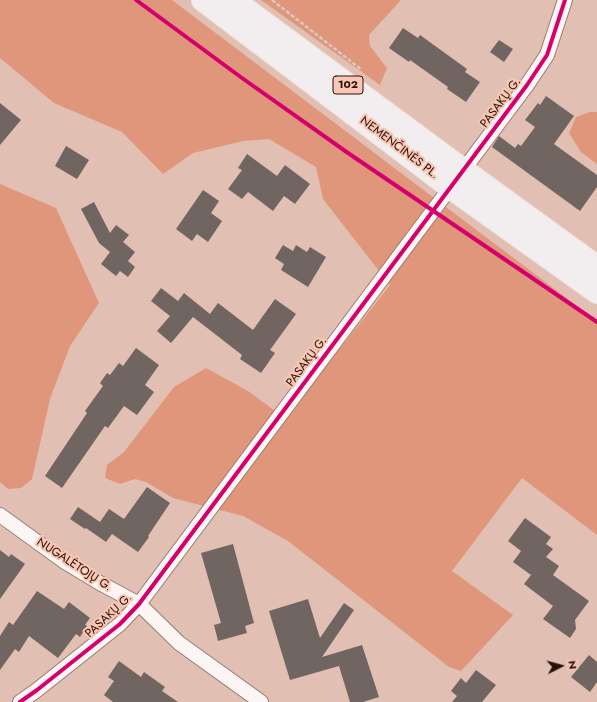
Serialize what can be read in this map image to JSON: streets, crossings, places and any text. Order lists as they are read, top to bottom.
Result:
{
  "streets": {
    "main road": ["102", "NEMENČINĖS PL."],
    "street": ["PASAKŲ G.", "NUGALĖTOJŲ G."]
  },
  "crossings": [
    ["PASAKŲ G.", "NEMENČINĖS PL."],
    ["PASAKŲ G.", "NUGALĖTOJŲ G."]
  ],
  "north": "right"
}
